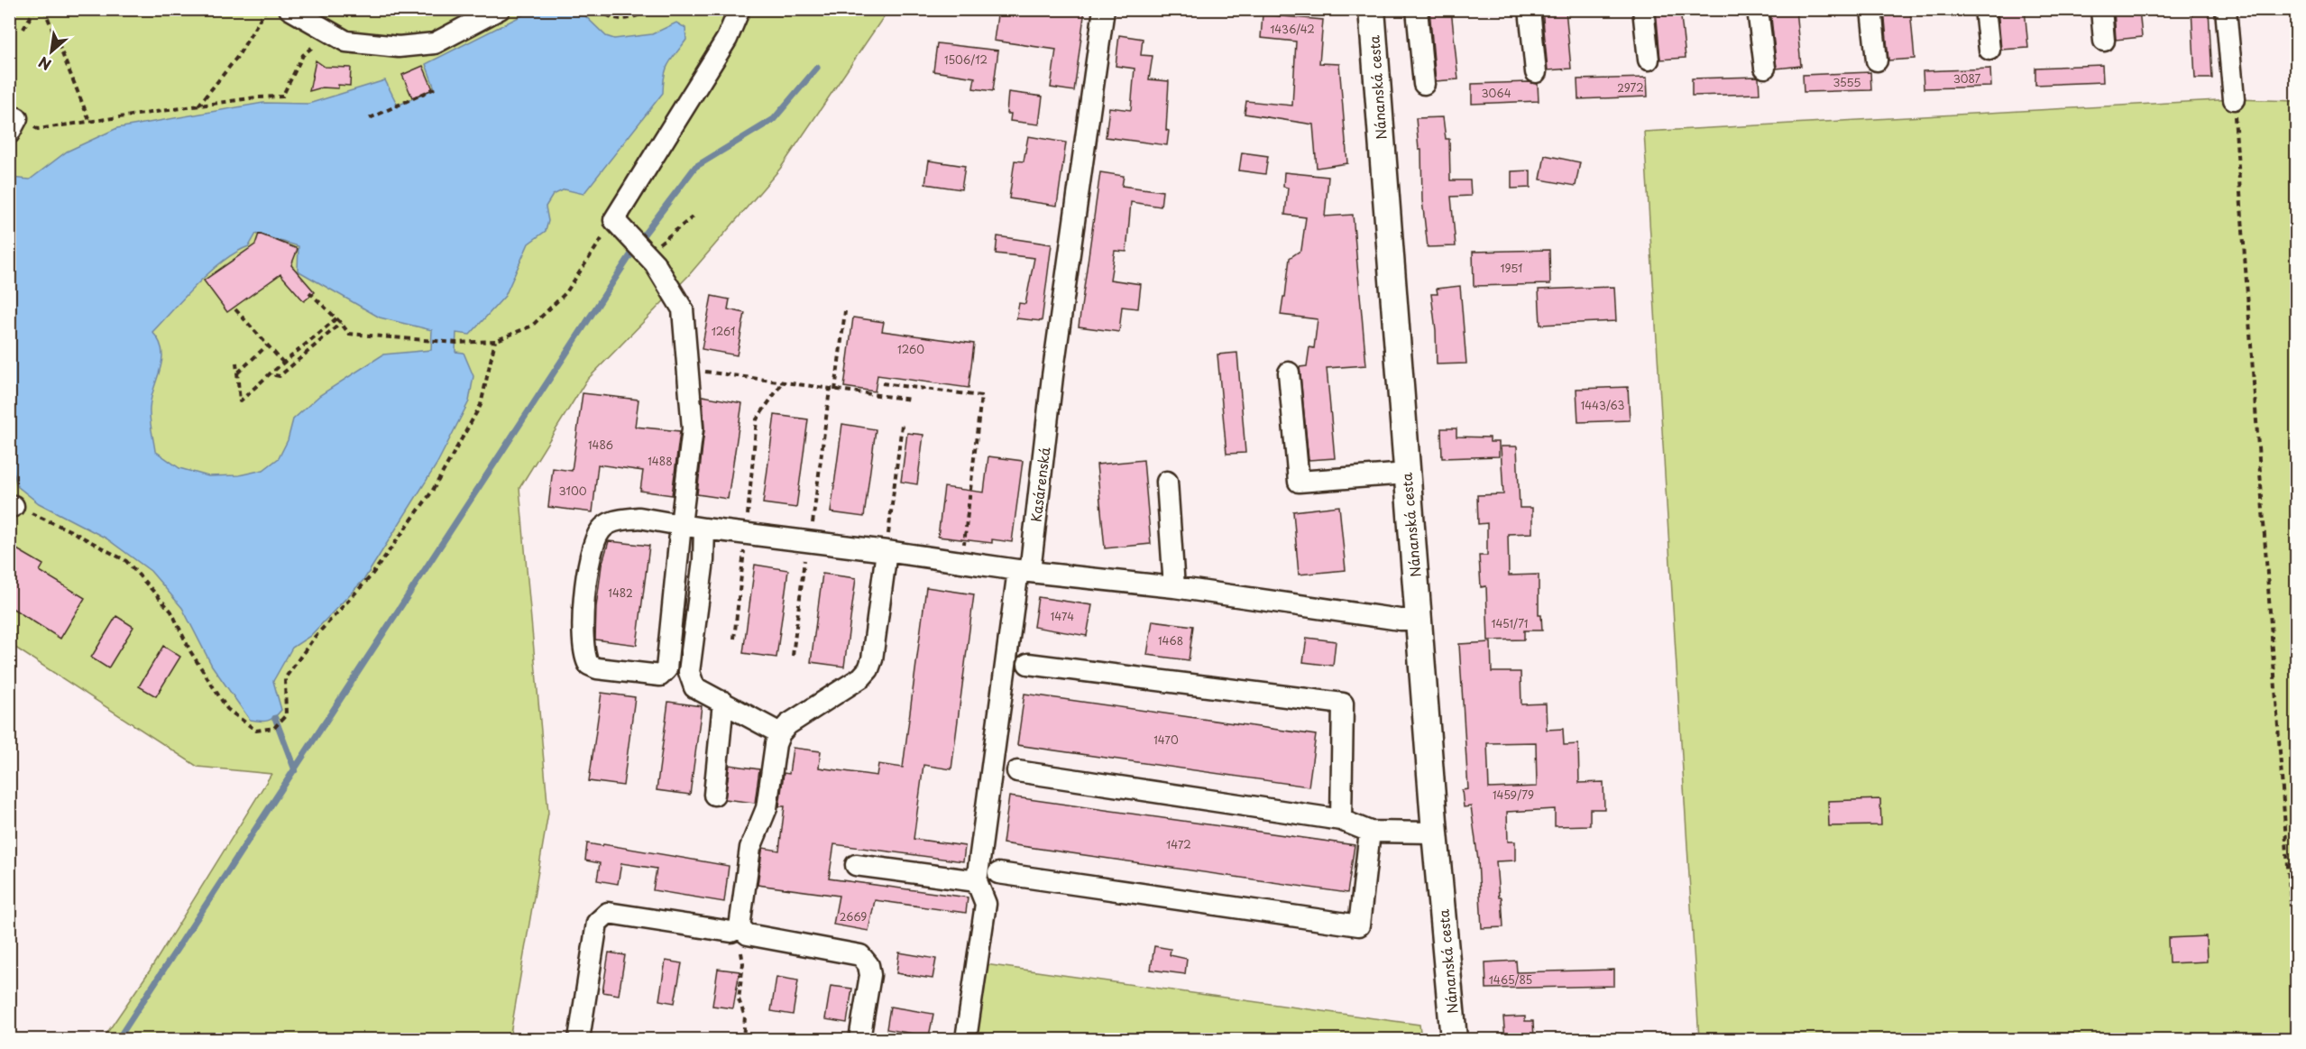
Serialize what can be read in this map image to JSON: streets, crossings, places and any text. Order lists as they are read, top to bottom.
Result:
{
  "streets": {
    "main road": ["Nánanská cesta"],
    "street": ["Kasárenská"]
  },
  "house_numbers": [
    "1436/42",
    "1506/12",
    "3087",
    "3555",
    "2972",
    "3064",
    "1951",
    "1261",
    "1260",
    "1443/63",
    "1486",
    "1488",
    "3100",
    "1482",
    "1474",
    "1451/71",
    "1468",
    "1470",
    "1459/79",
    "1472",
    "2669",
    "1465/85"
  ],
  "north": "bottom left"
}
